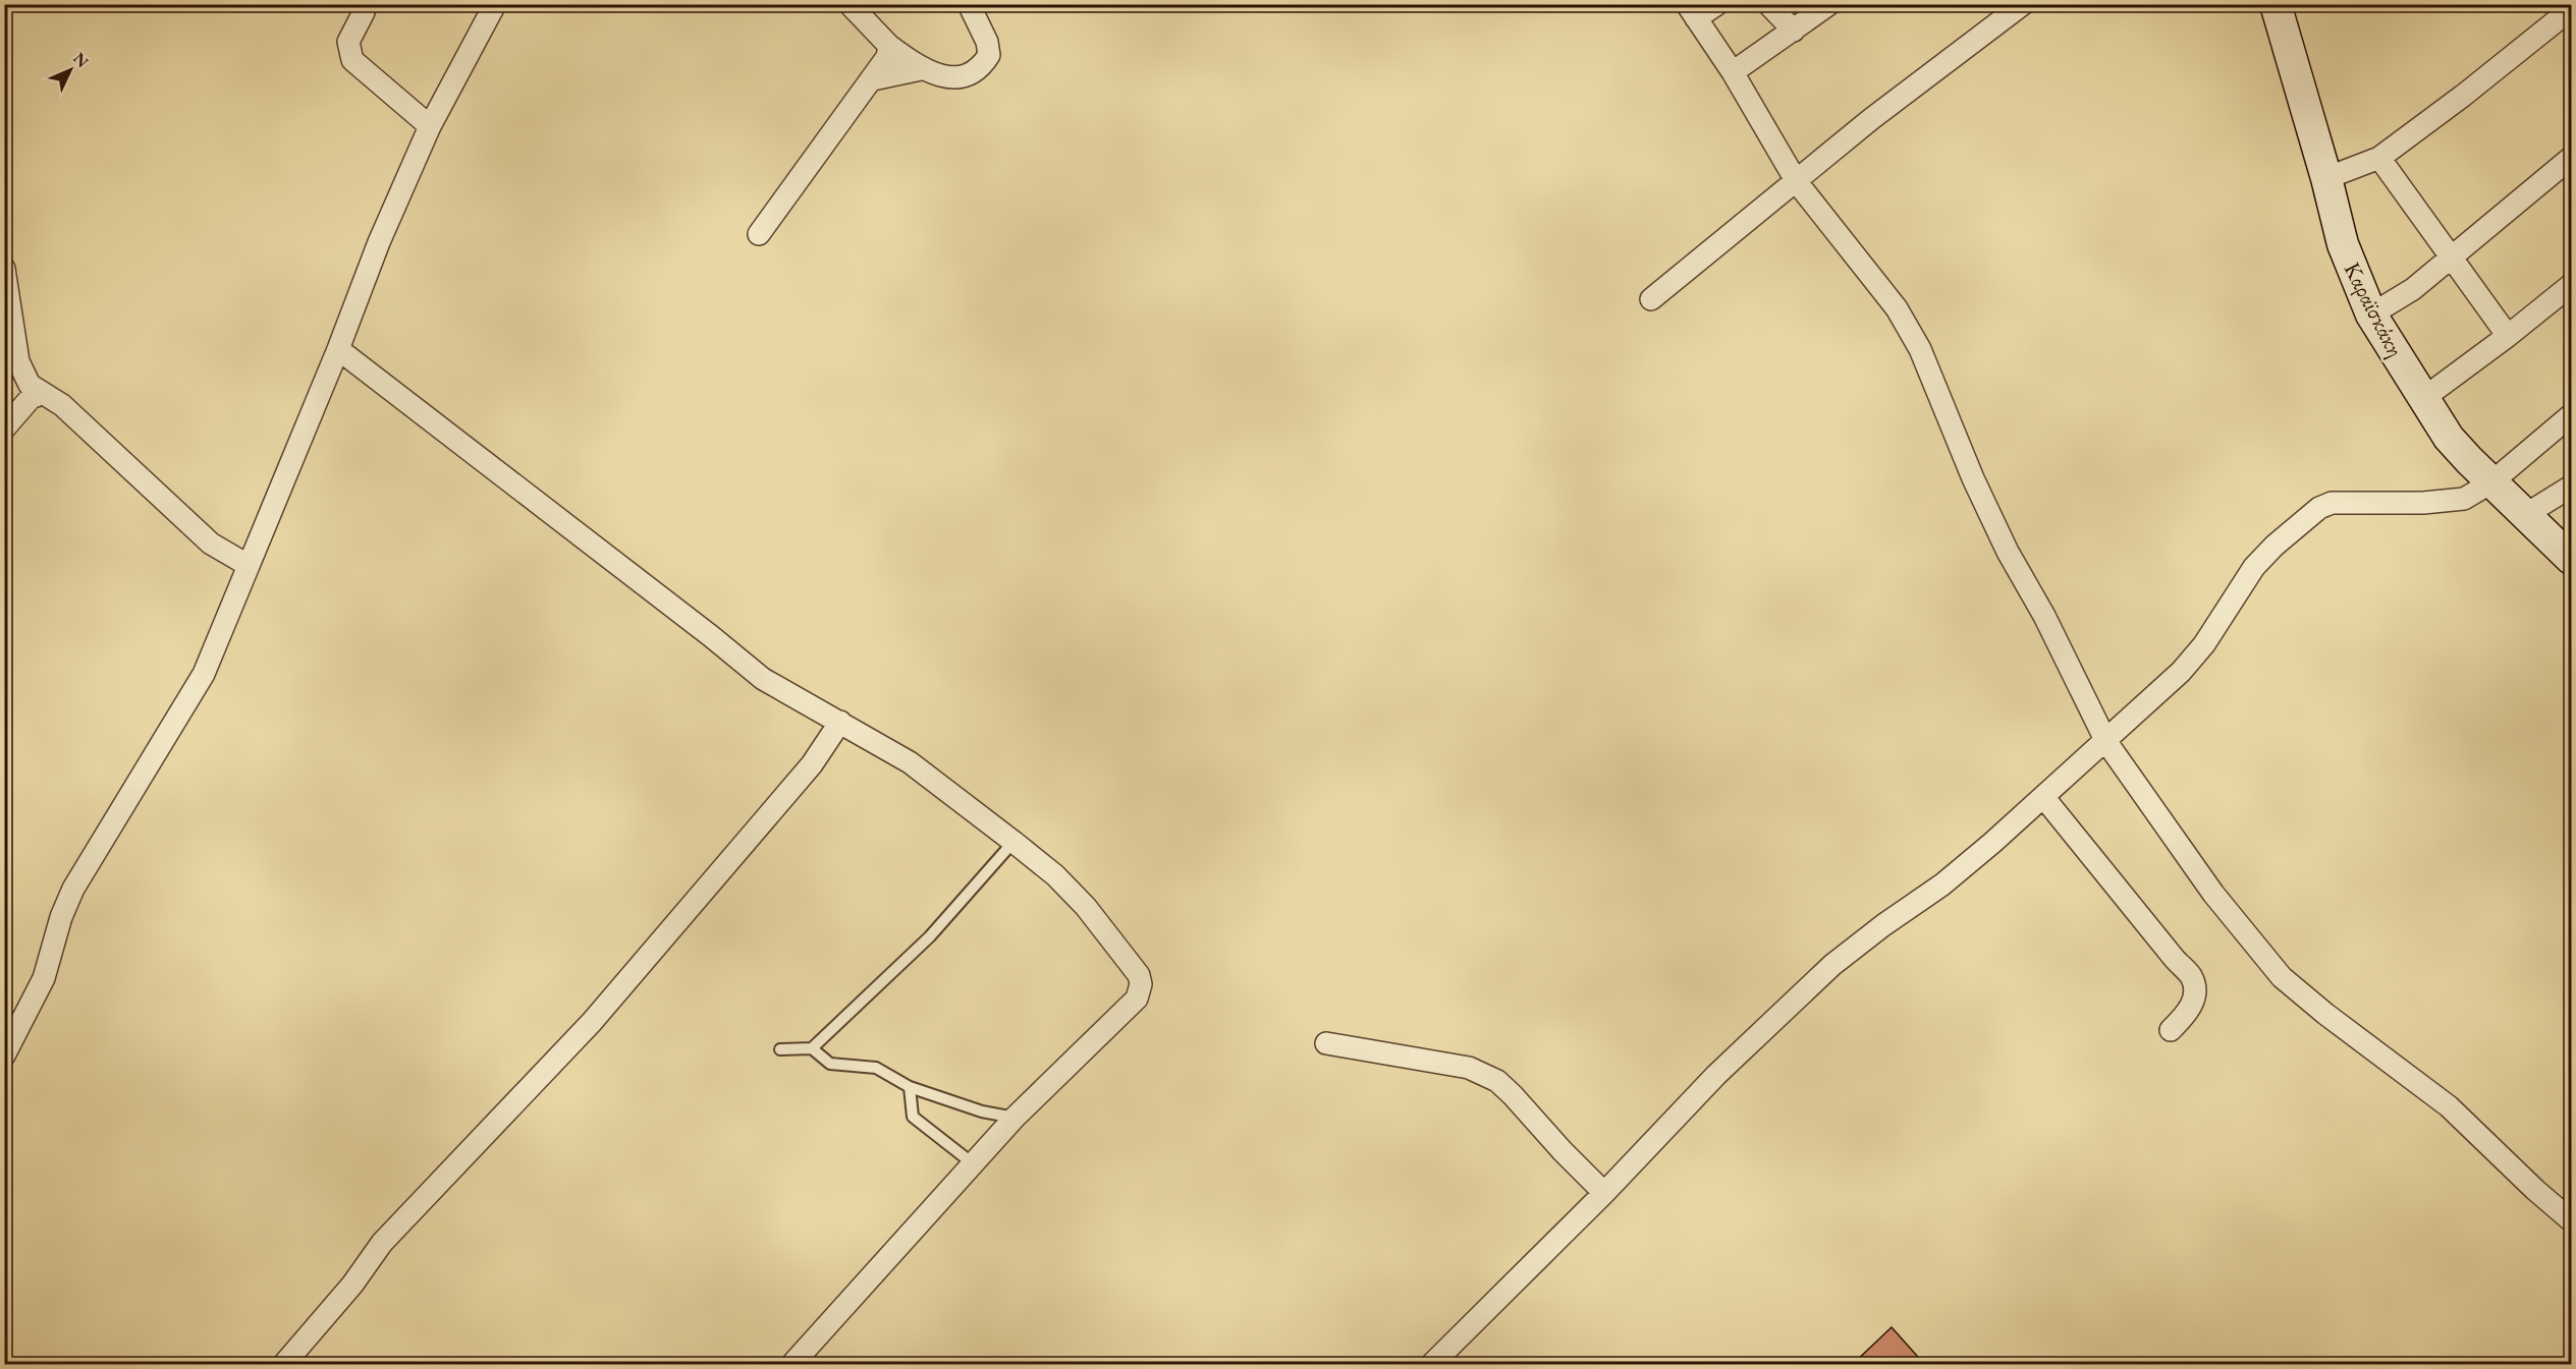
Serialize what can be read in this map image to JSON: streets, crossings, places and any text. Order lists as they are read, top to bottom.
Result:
{
  "streets": {
    "street": ["Καραϊσκάκη"]
  },
  "north": "top right"
}
